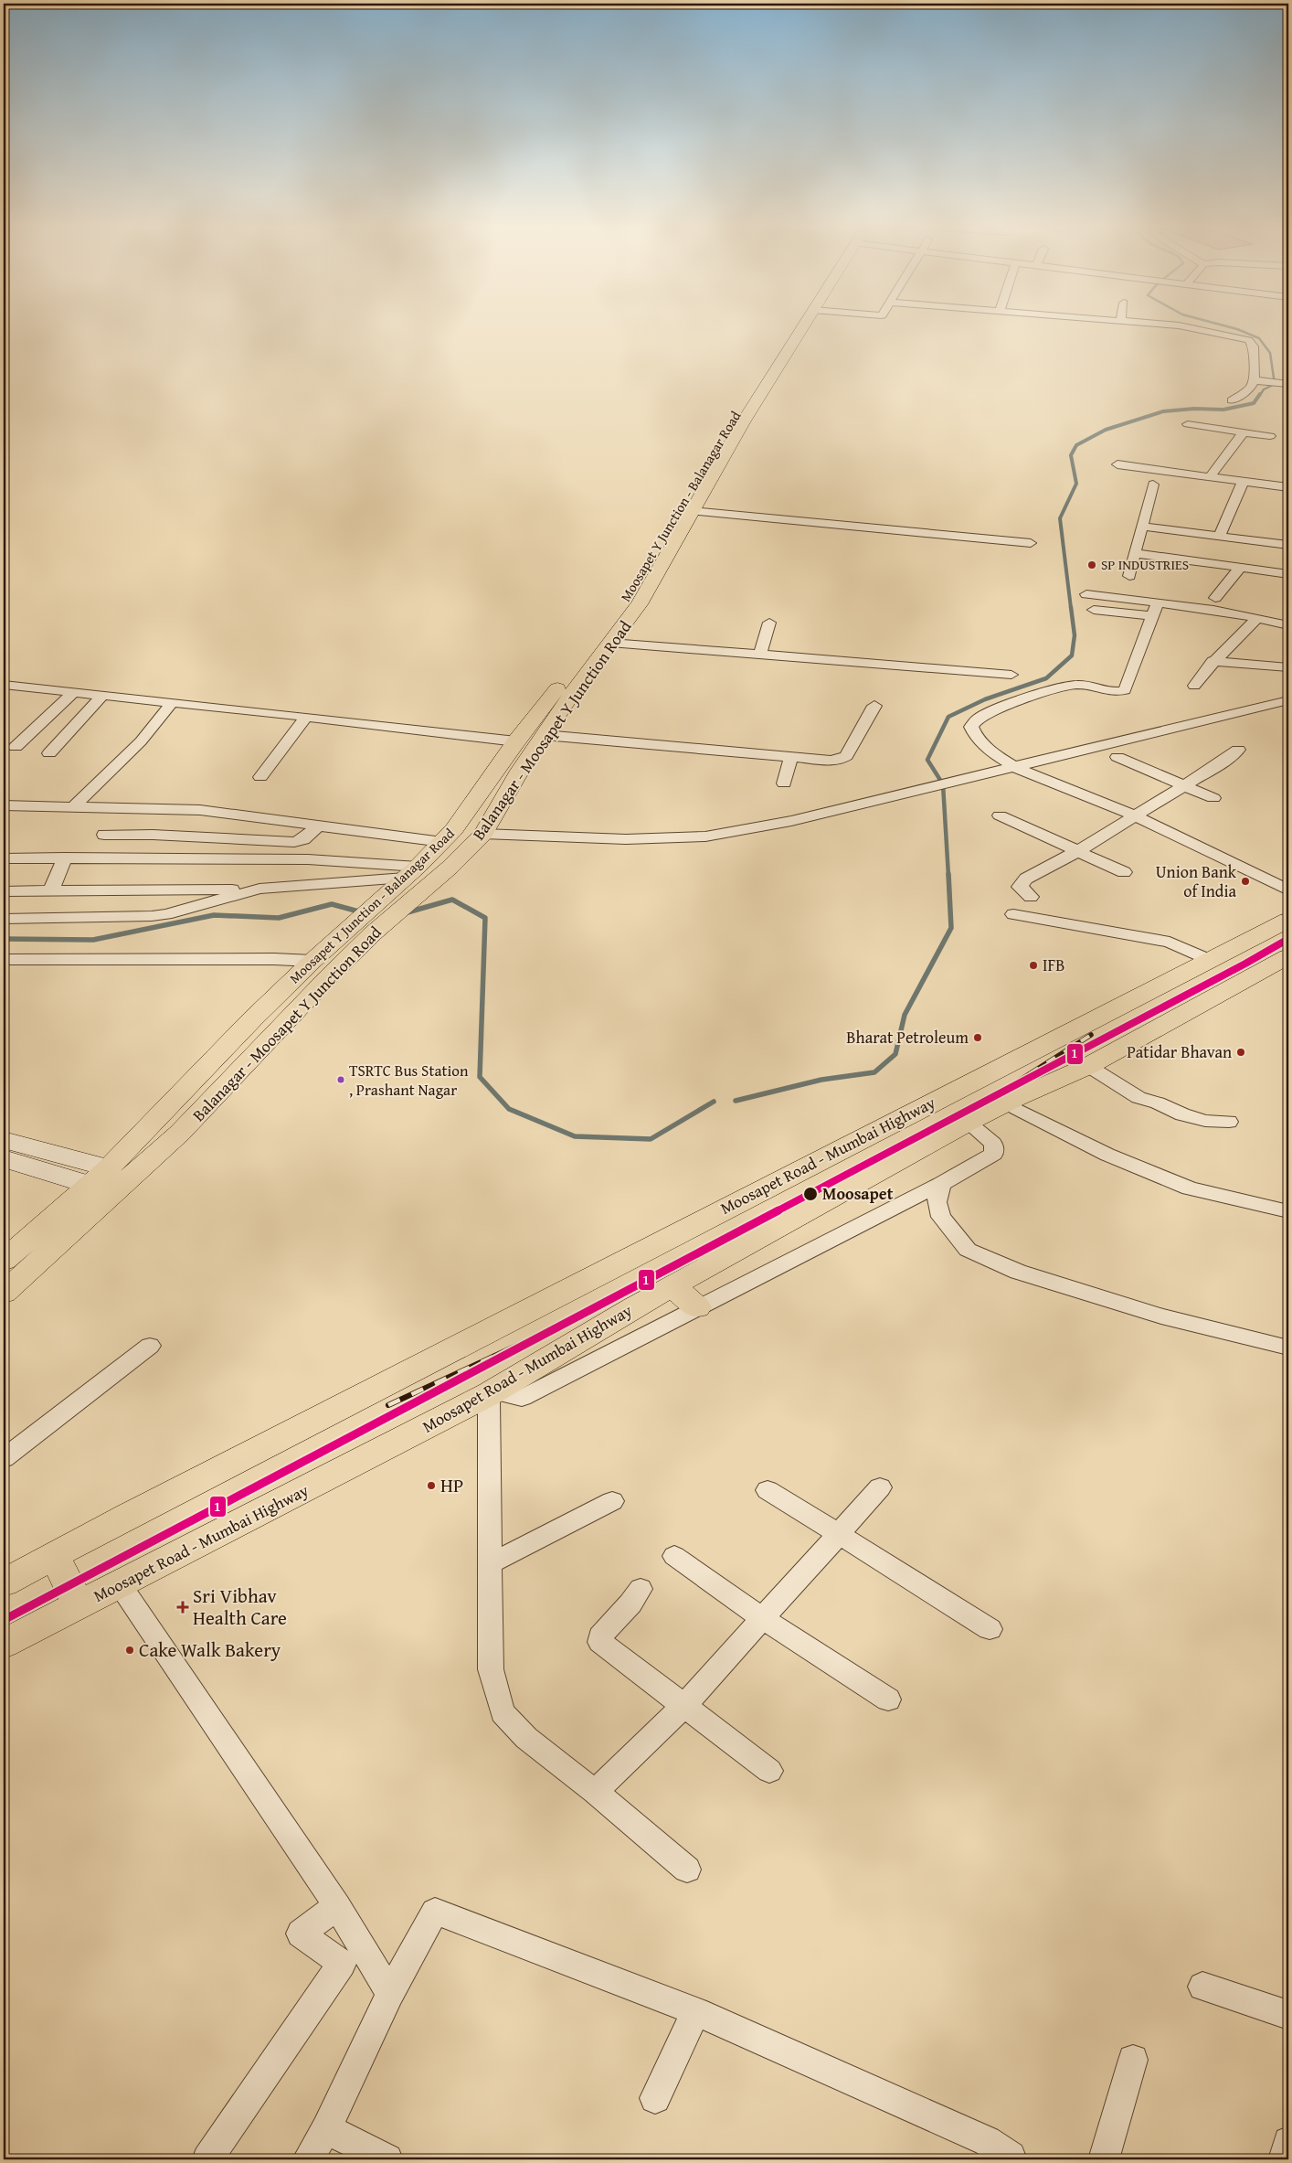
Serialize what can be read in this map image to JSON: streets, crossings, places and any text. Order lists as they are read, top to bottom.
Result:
{
  "streets": {
    "main road": ["Moosapet Y Junction - Balanagar Road", "Balanagar - Moosapet Y Junction Road", "Moosapet Road - Mumbai Highway"]
  },
  "crossings": [
    ["Moosapet Y Junction - Balanagar Road", "Balanagar - Moosapet Y Junction Road"]
  ],
  "places": {
    "other": [
      "SP INDUSTRIES",
      "Union Bank of India",
      "IFB",
      "Bharat Petroleum",
      "Patidar Bhavan",
      "TSRTC Bus Station , Prashant Nagar",
      "Moosapet",
      "HP",
      "Cake Walk Bakery"
    ],
    "health": ["Sri Vibhav Health Care"]
  },
  "lines": ["transit line 1"]
}
